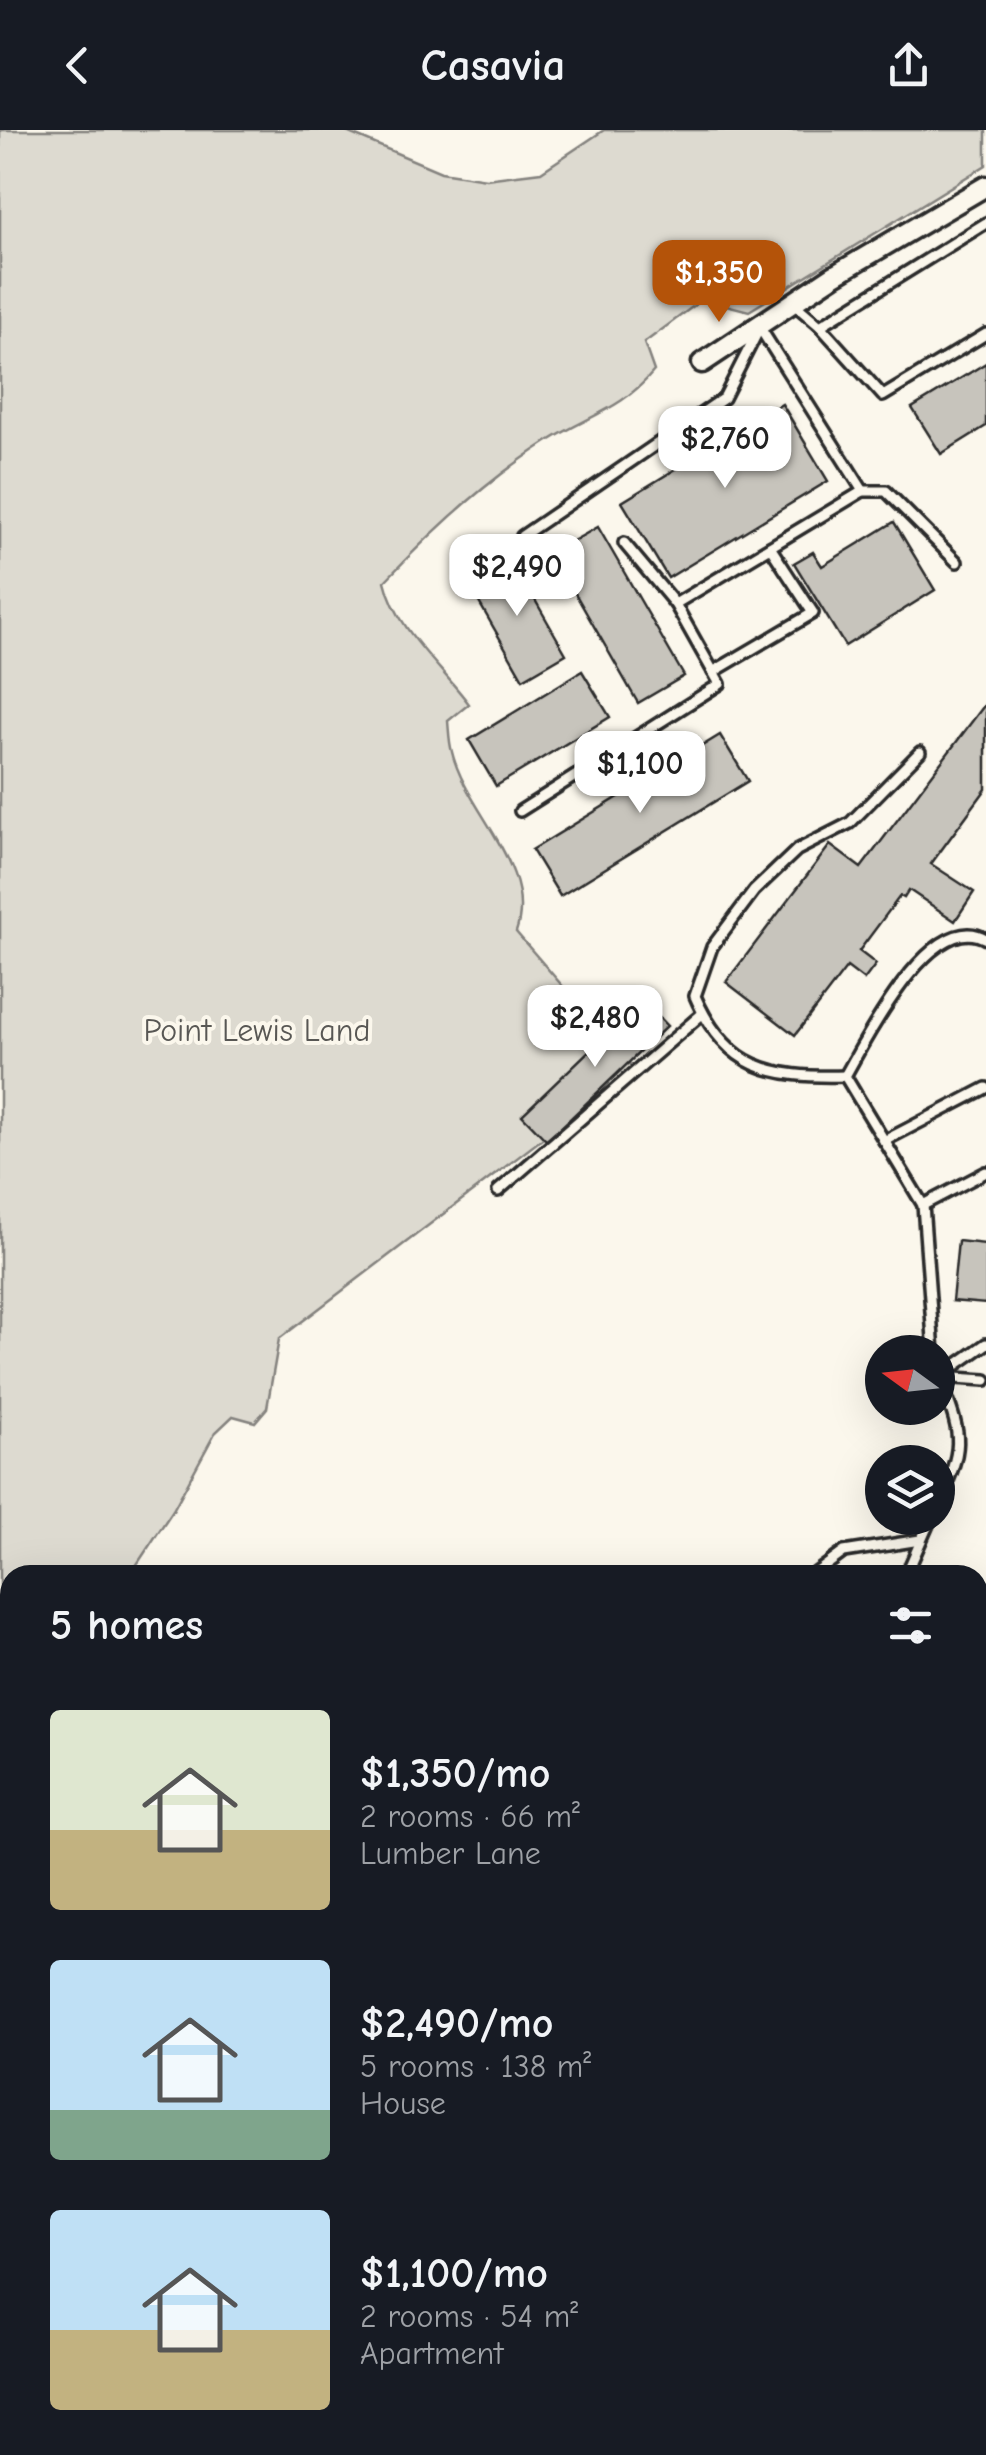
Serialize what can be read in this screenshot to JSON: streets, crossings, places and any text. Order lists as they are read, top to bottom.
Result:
{
  "parks": ["Point Lewis Land"],
  "north": "left",
  "page": {
    "header": "Casavia",
    "price": [
      "$1,350",
      "$2,760",
      "$2,490",
      "$1,100",
      "$2,480"
    ],
    "heading": "5 homes",
    "list": [
      {
        "name": "$1,350/mo",
        "note": "2 rooms · 66 m² · Lumber Lane"
      },
      {
        "name": "$2,490/mo",
        "note": "5 rooms · 138 m² · House"
      },
      {
        "name": "$1,100/mo",
        "note": "2 rooms · 54 m² · Apartment"
      }
    ]
  }
}
